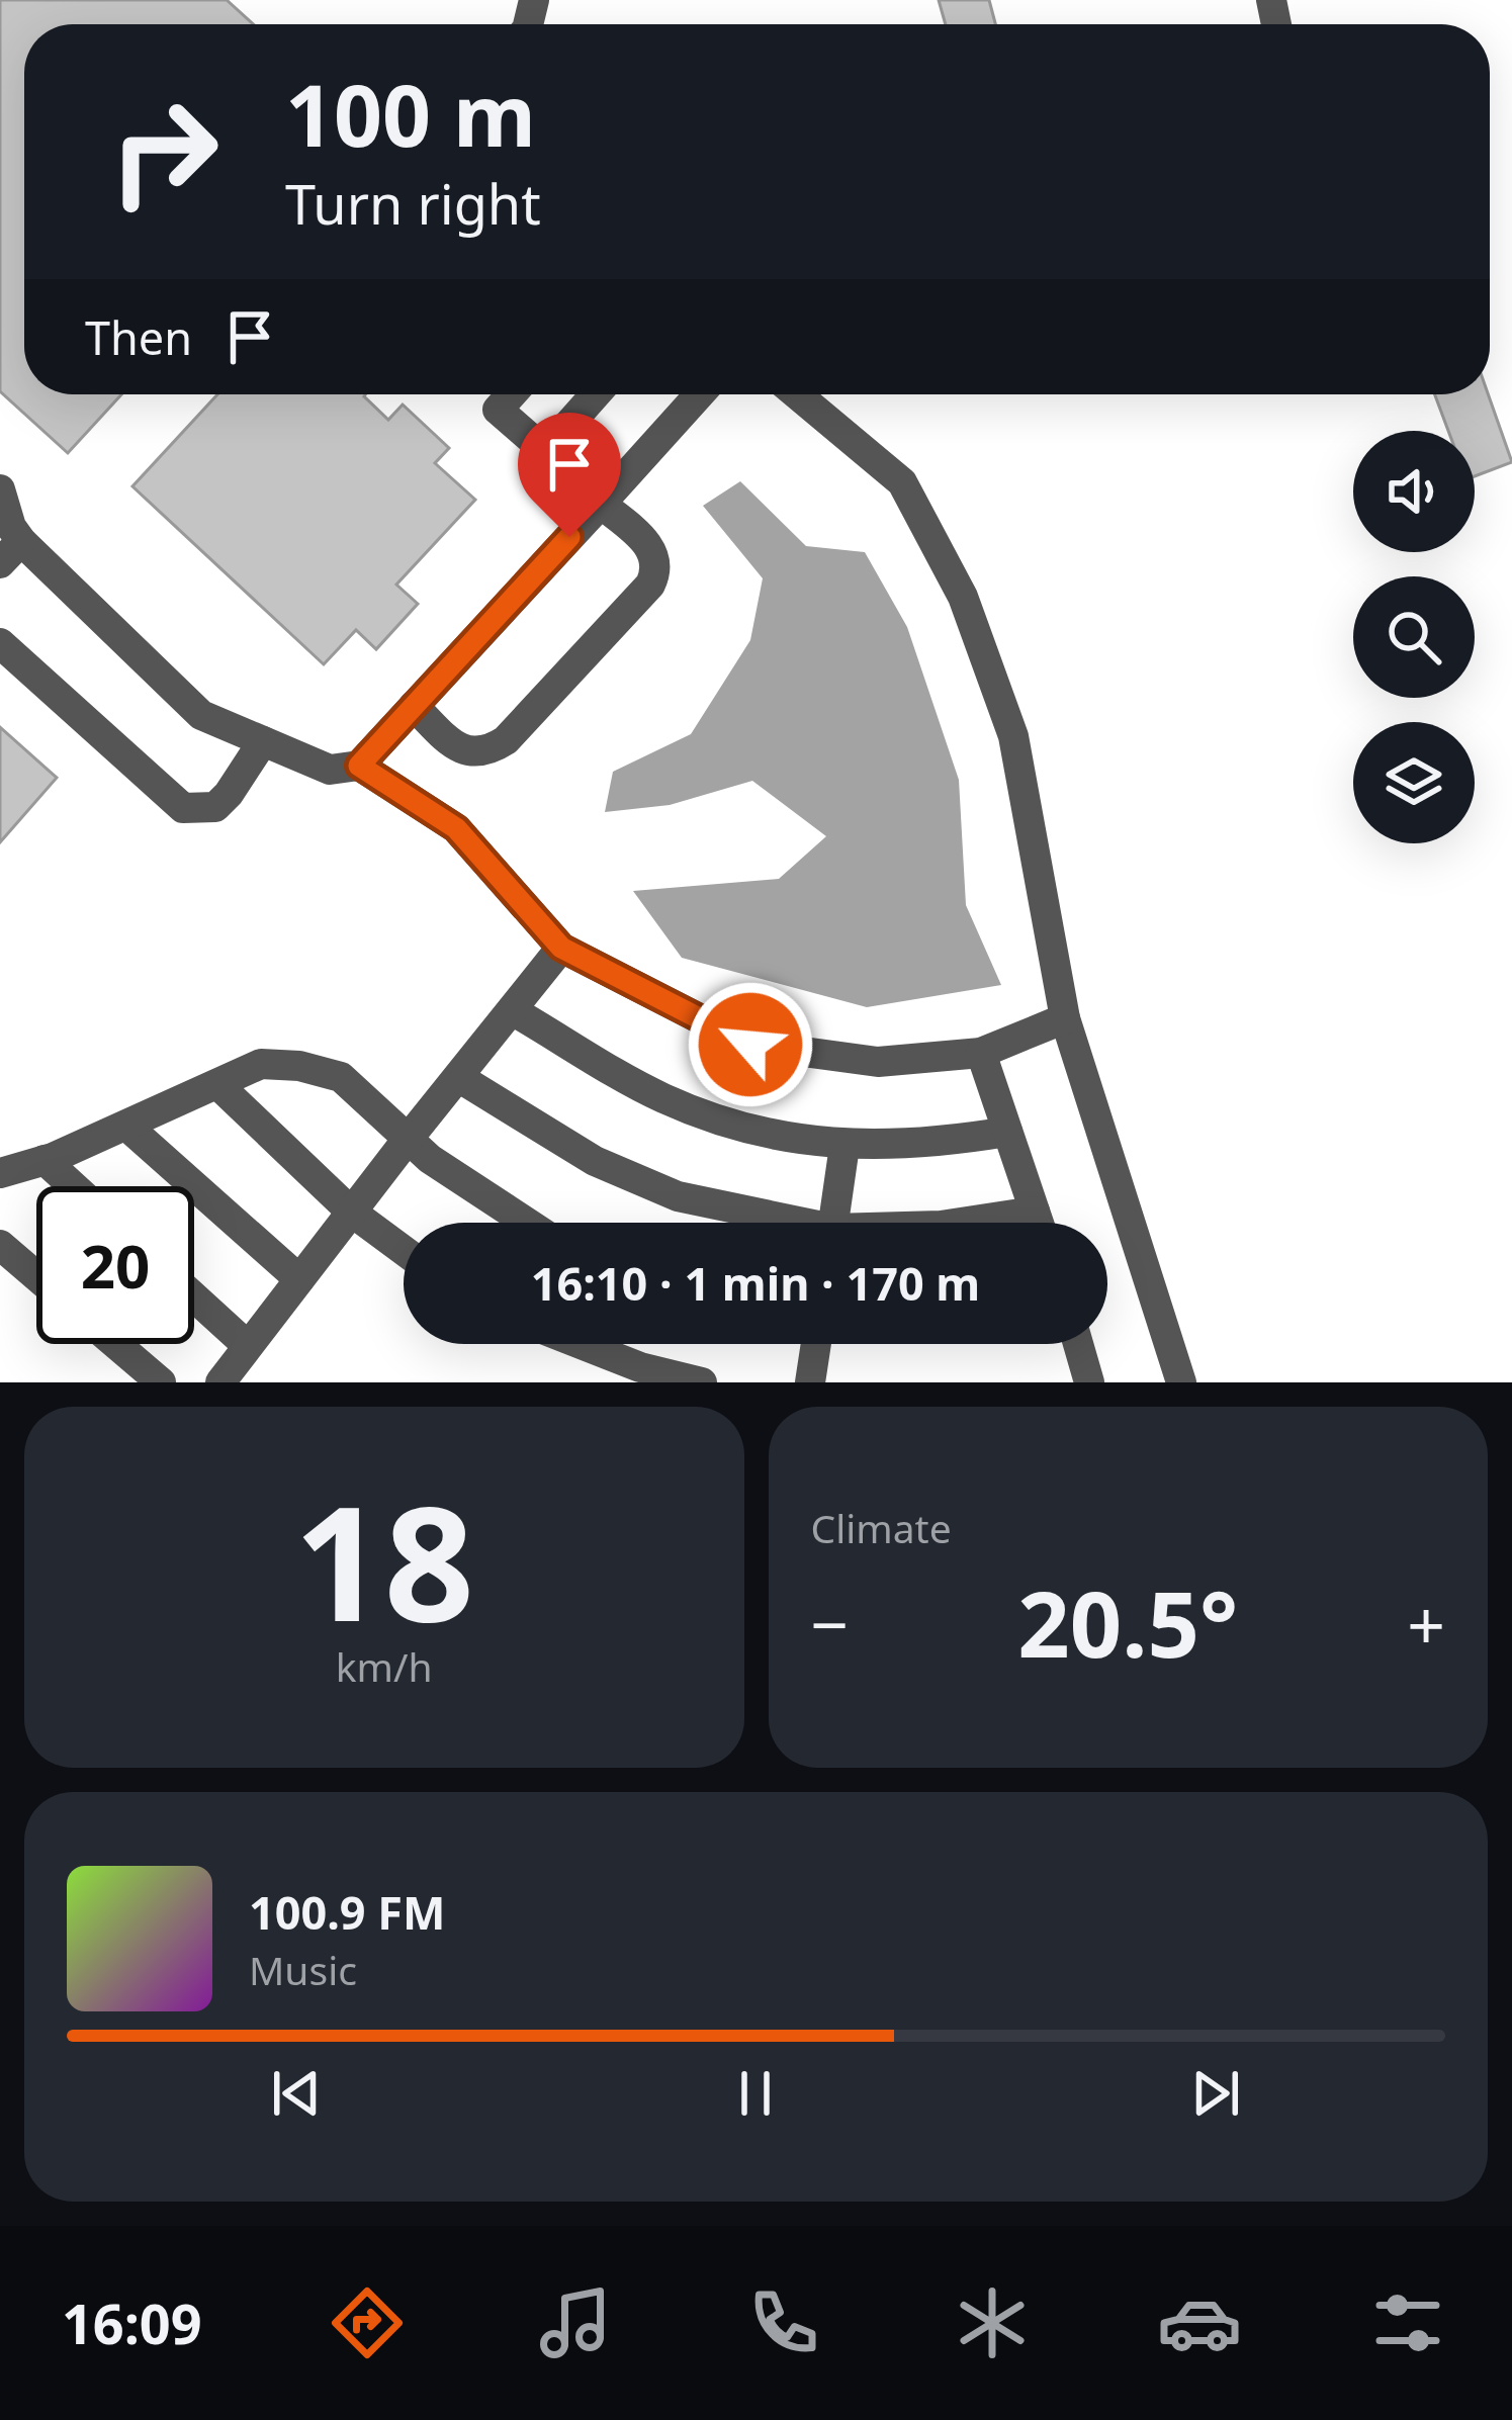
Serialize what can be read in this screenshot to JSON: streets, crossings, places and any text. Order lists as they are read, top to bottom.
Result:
{
  "page": {
    "turn": ["100 m", "Turn right"],
    "then": "Then",
    "limit": "20",
    "trip": "16:10 · 1 min · 170 m",
    "tile": [
      ["18", "km/h"],
      "Climate"
    ],
    "heat": ["−", "20.5°", "+"],
    "song": ["100.9 FM", "Music"],
    "tabs": "16:09"
  }
}
